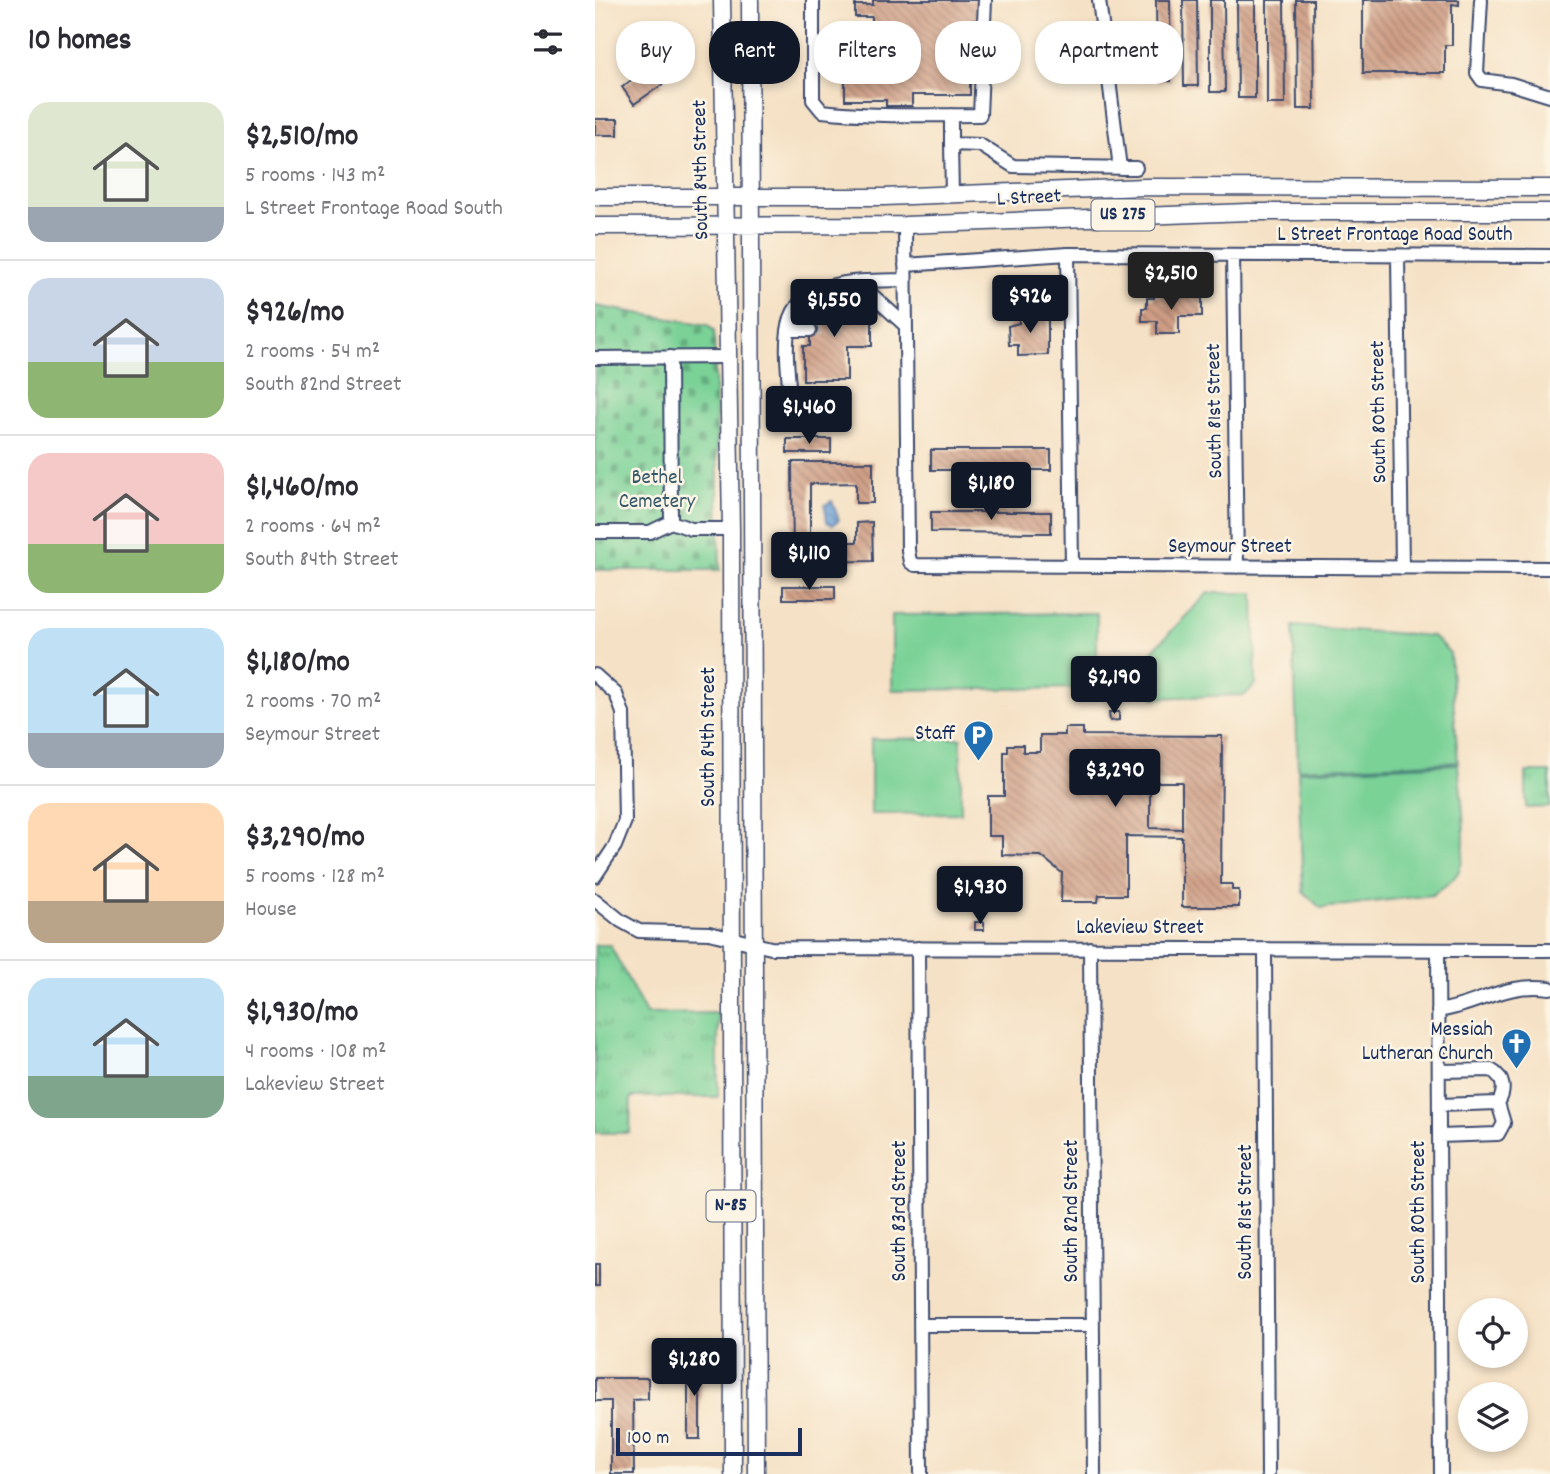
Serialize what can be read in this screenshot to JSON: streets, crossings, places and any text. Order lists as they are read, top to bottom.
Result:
{
  "streets": {
    "main road": [
      "South 84th Street",
      "L Street",
      "US 275",
      "N-85"
    ],
    "street": [
      "L Street Frontage Road South",
      "South 81st Street",
      "South 80th Street",
      "Seymour Street",
      "Lakeview Street",
      "South 83rd Street",
      "South 82nd Street"
    ]
  },
  "crossings": [
    ["South 84th Street", "L Street"],
    ["South 84th Street", "Lakeview Street"],
    ["L Street Frontage Road South", "South 81st Street"],
    ["L Street Frontage Road South", "South 80th Street"],
    ["South 81st Street", "Seymour Street"],
    ["South 81st Street", "Lakeview Street"],
    ["South 80th Street", "Seymour Street"],
    ["South 80th Street", "Lakeview Street"],
    ["Lakeview Street", "South 83rd Street"],
    ["Lakeview Street", "South 82nd Street"]
  ],
  "parks": ["Bethel Cemetery"],
  "places": {
    "parking": ["Staff"],
    "church": ["Messiah Lutheran Church"]
  },
  "scale_bar": "100 m",
  "page": {
    "heading": "10 homes",
    "chip": [
      "Buy",
      "Rent",
      "Filters",
      "New",
      "Apartment"
    ],
    "list": [
      {
        "name": "$2,510/mo",
        "note": "5 rooms · 143 m² · L Street Frontage Road South"
      },
      {
        "name": "$926/mo",
        "note": "2 rooms · 54 m² · South 82nd Street"
      },
      {
        "name": "$1,460/mo",
        "note": "2 rooms · 64 m² · South 84th Street"
      },
      {
        "name": "$1,180/mo",
        "note": "2 rooms · 70 m² · Seymour Street"
      },
      {
        "name": "$3,290/mo",
        "note": "5 rooms · 128 m² · House"
      },
      {
        "name": "$1,930/mo",
        "note": "4 rooms · 108 m² · Lakeview Street"
      }
    ],
    "price": [
      "$2,510",
      "$926",
      "$1,550",
      "$1,460",
      "$1,180",
      "$1,110",
      "$2,190",
      "$3,290",
      "$1,930",
      "$1,280"
    ],
    "scale": "100 m"
  }
}
